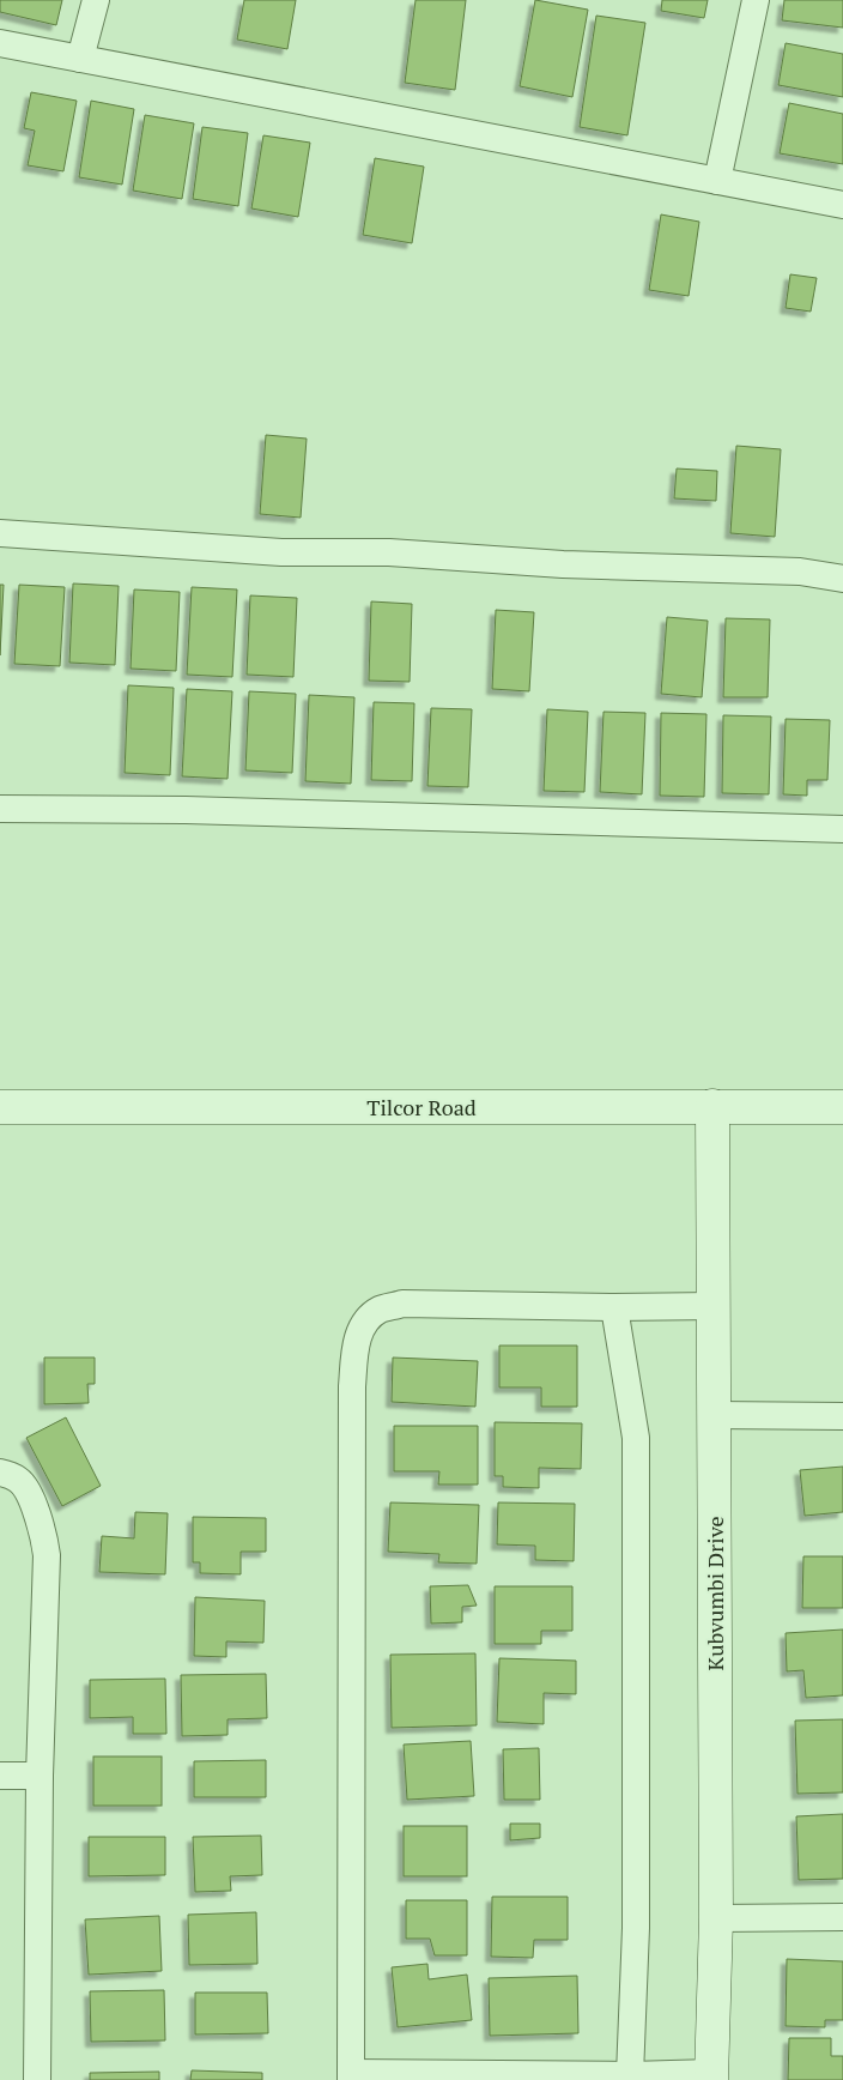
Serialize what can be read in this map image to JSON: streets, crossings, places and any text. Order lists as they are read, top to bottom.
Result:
{
  "streets": {
    "street": ["Tilcor Road", "Kubvumbi Drive"]
  },
  "crossings": [
    ["Tilcor Road", "Kubvumbi Drive"]
  ]
}
